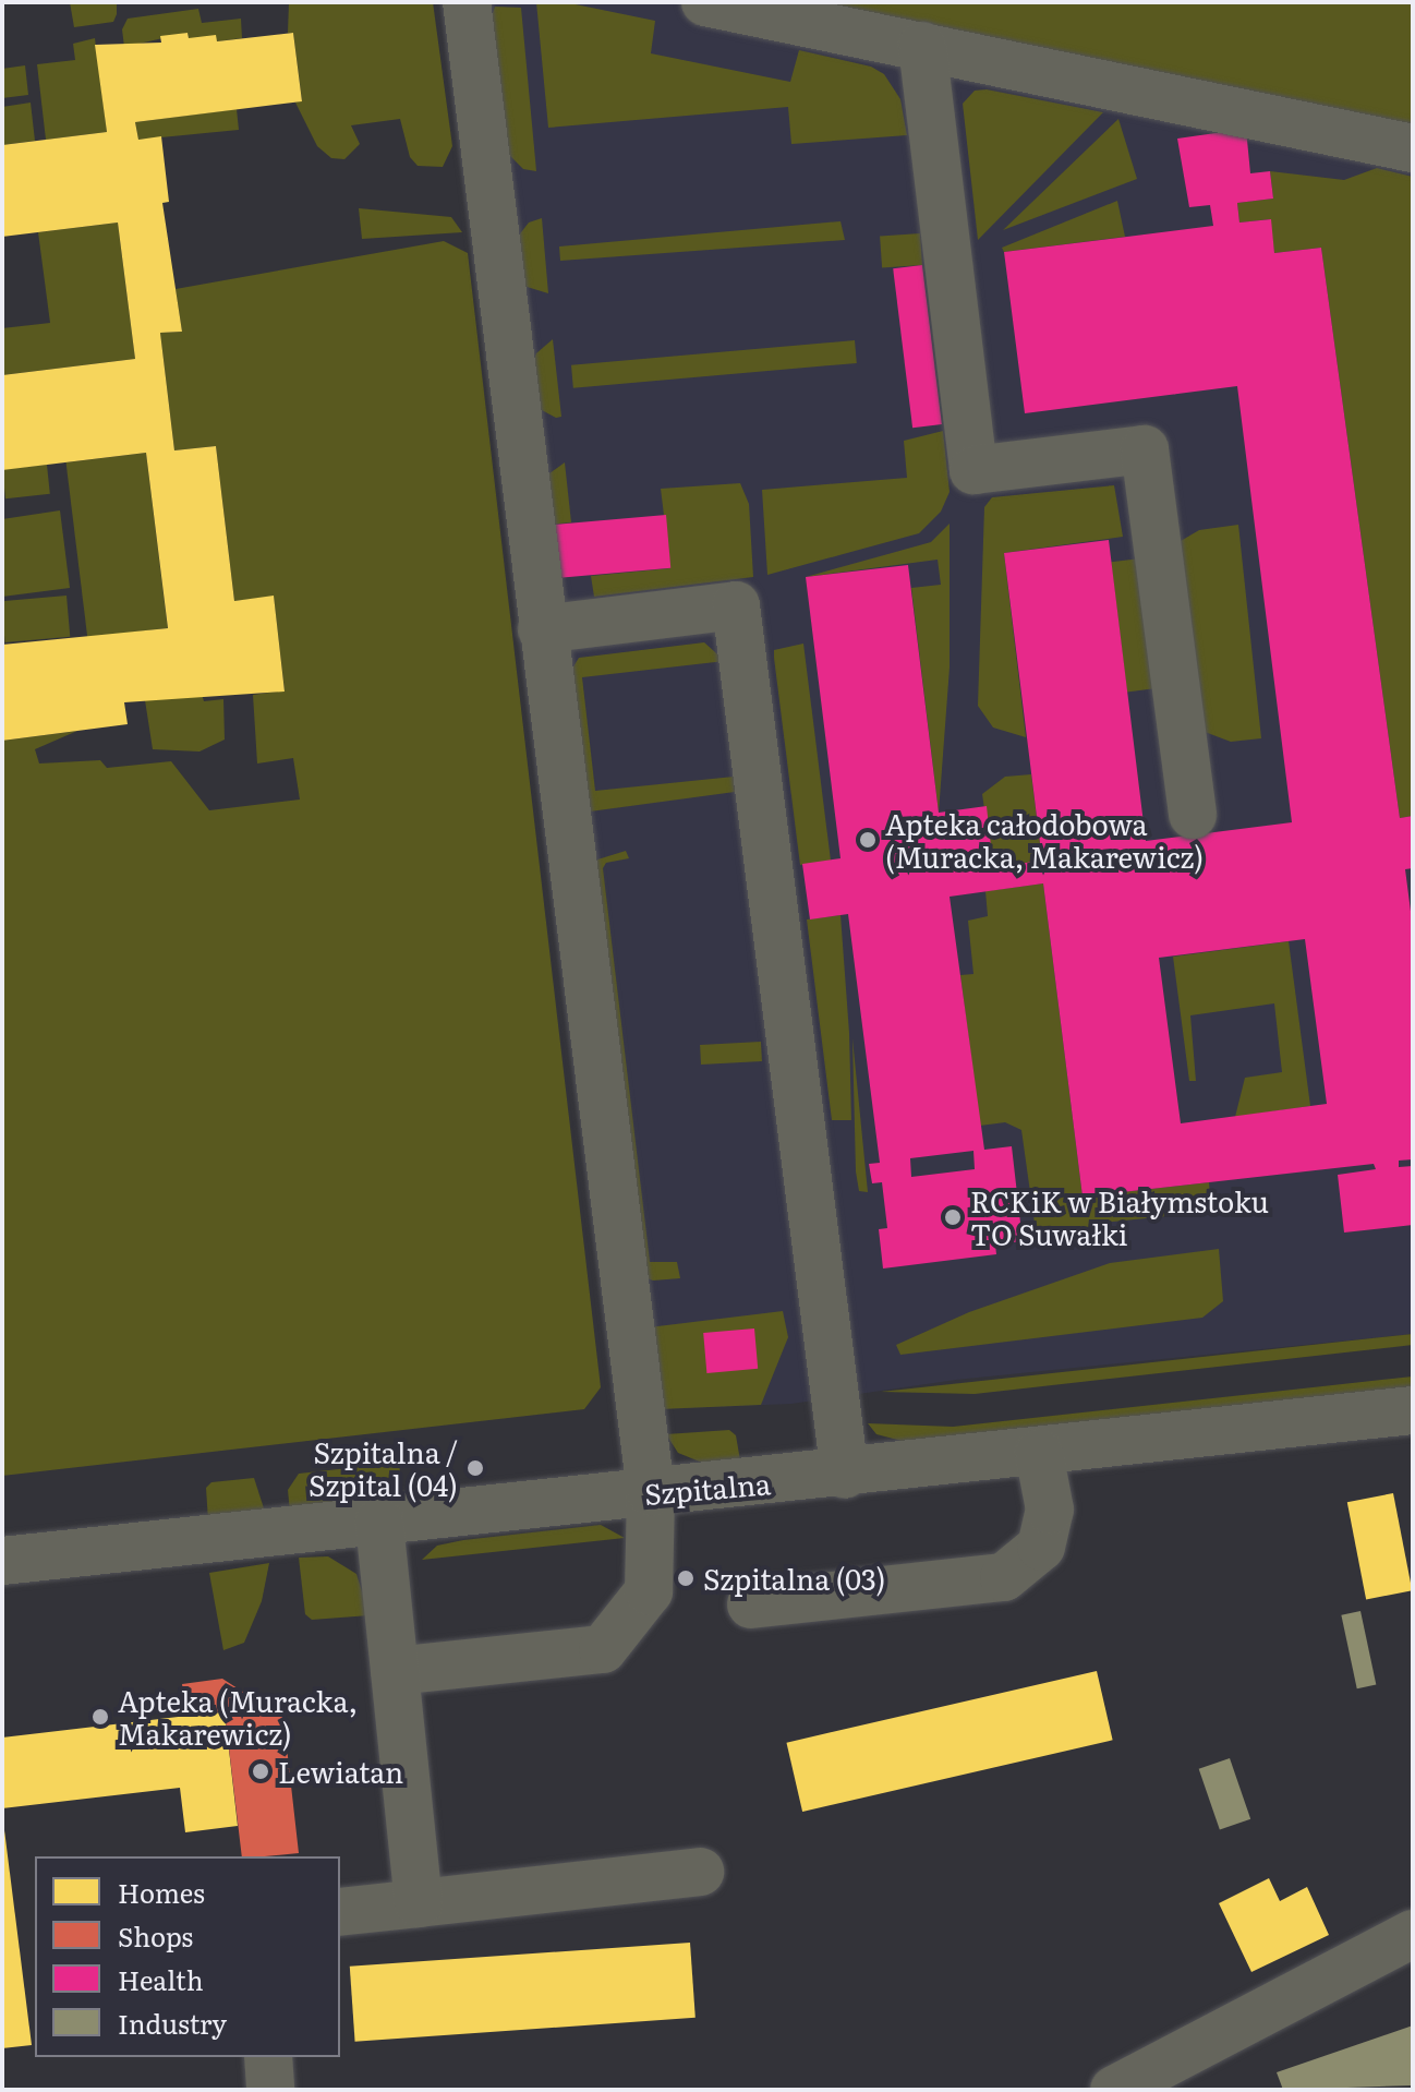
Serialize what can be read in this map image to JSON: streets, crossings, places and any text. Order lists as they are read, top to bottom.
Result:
{
  "streets": {
    "street": ["Szpitalna"]
  },
  "places": [
    "Apteka całodobowa (Muracka, Makarewicz)",
    "RCKiK w Białymstoku TO Suwałki",
    "Szpitalna / Szpital (04)",
    "Szpitalna (03)",
    "Apteka (Muracka, Makarewicz)",
    "Lewiatan"
  ],
  "legend": [
    "Homes",
    "Shops",
    "Health",
    "Industry"
  ]
}
